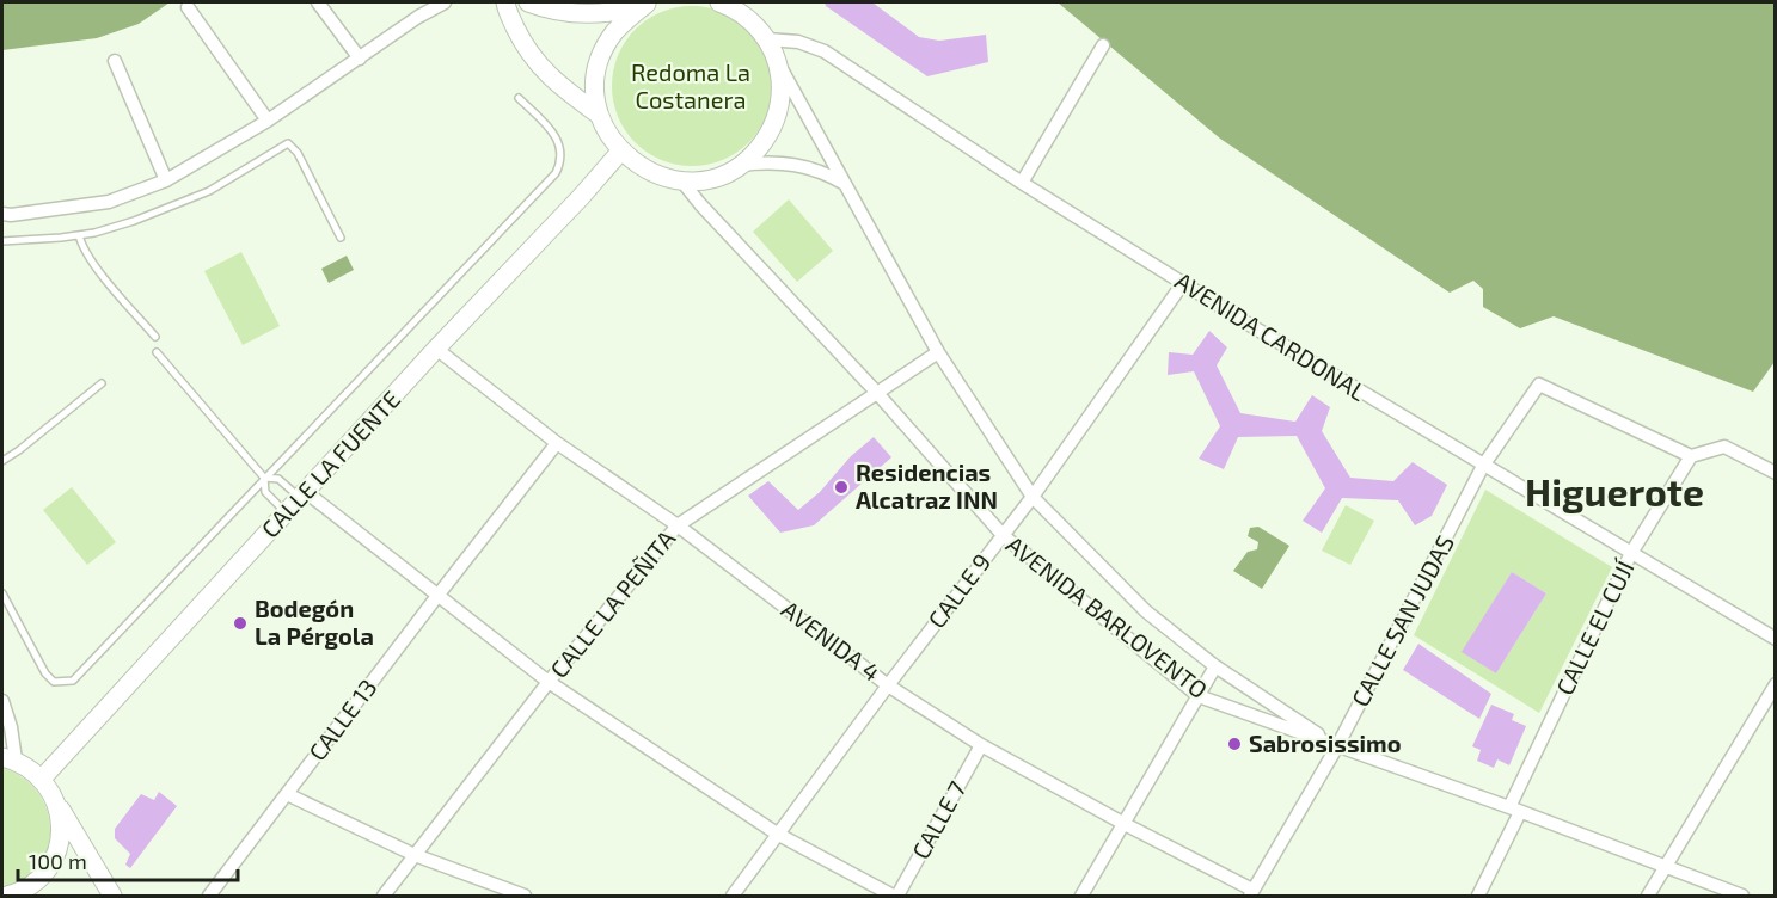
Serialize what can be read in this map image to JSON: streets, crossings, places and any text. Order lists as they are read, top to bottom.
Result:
{
  "streets": {
    "main road": ["CALLE LA FUENTE"],
    "street": [
      "AVENIDA CARDONAL",
      "CALLE 9",
      "CALLE LA PEÑITA",
      "AVENIDA BARLOVENTO",
      "CALLE SAN JUDAS",
      "CALLE EL CUJÍ",
      "AVENIDA 4",
      "CALLE 13",
      "CALLE 7"
    ]
  },
  "crossings": [
    ["AVENIDA CARDONAL", "CALLE 9"],
    ["AVENIDA CARDONAL", "CALLE SAN JUDAS"],
    ["AVENIDA CARDONAL", "CALLE EL CUJÍ"],
    ["CALLE LA FUENTE", "AVENIDA 4"],
    ["CALLE 9", "AVENIDA BARLOVENTO"],
    ["CALLE 9", "AVENIDA 4"],
    ["CALLE LA PEÑITA", "AVENIDA BARLOVENTO"],
    ["CALLE LA PEÑITA", "AVENIDA 4"],
    ["AVENIDA BARLOVENTO", "CALLE SAN JUDAS"],
    ["AVENIDA BARLOVENTO", "CALLE EL CUJÍ"],
    ["CALLE SAN JUDAS", "CALLE EL CUJÍ"],
    ["CALLE SAN JUDAS", "AVENIDA 4"],
    ["AVENIDA 4", "CALLE 13"],
    ["AVENIDA 4", "CALLE 7"]
  ],
  "districts": ["Higuerote"],
  "parks": ["Redoma La Costanera"],
  "places": ["Residencias Alcatraz INN", "Bodegón La Pérgola", "Sabrosissimo"],
  "scale_bar": "100 m"
}
